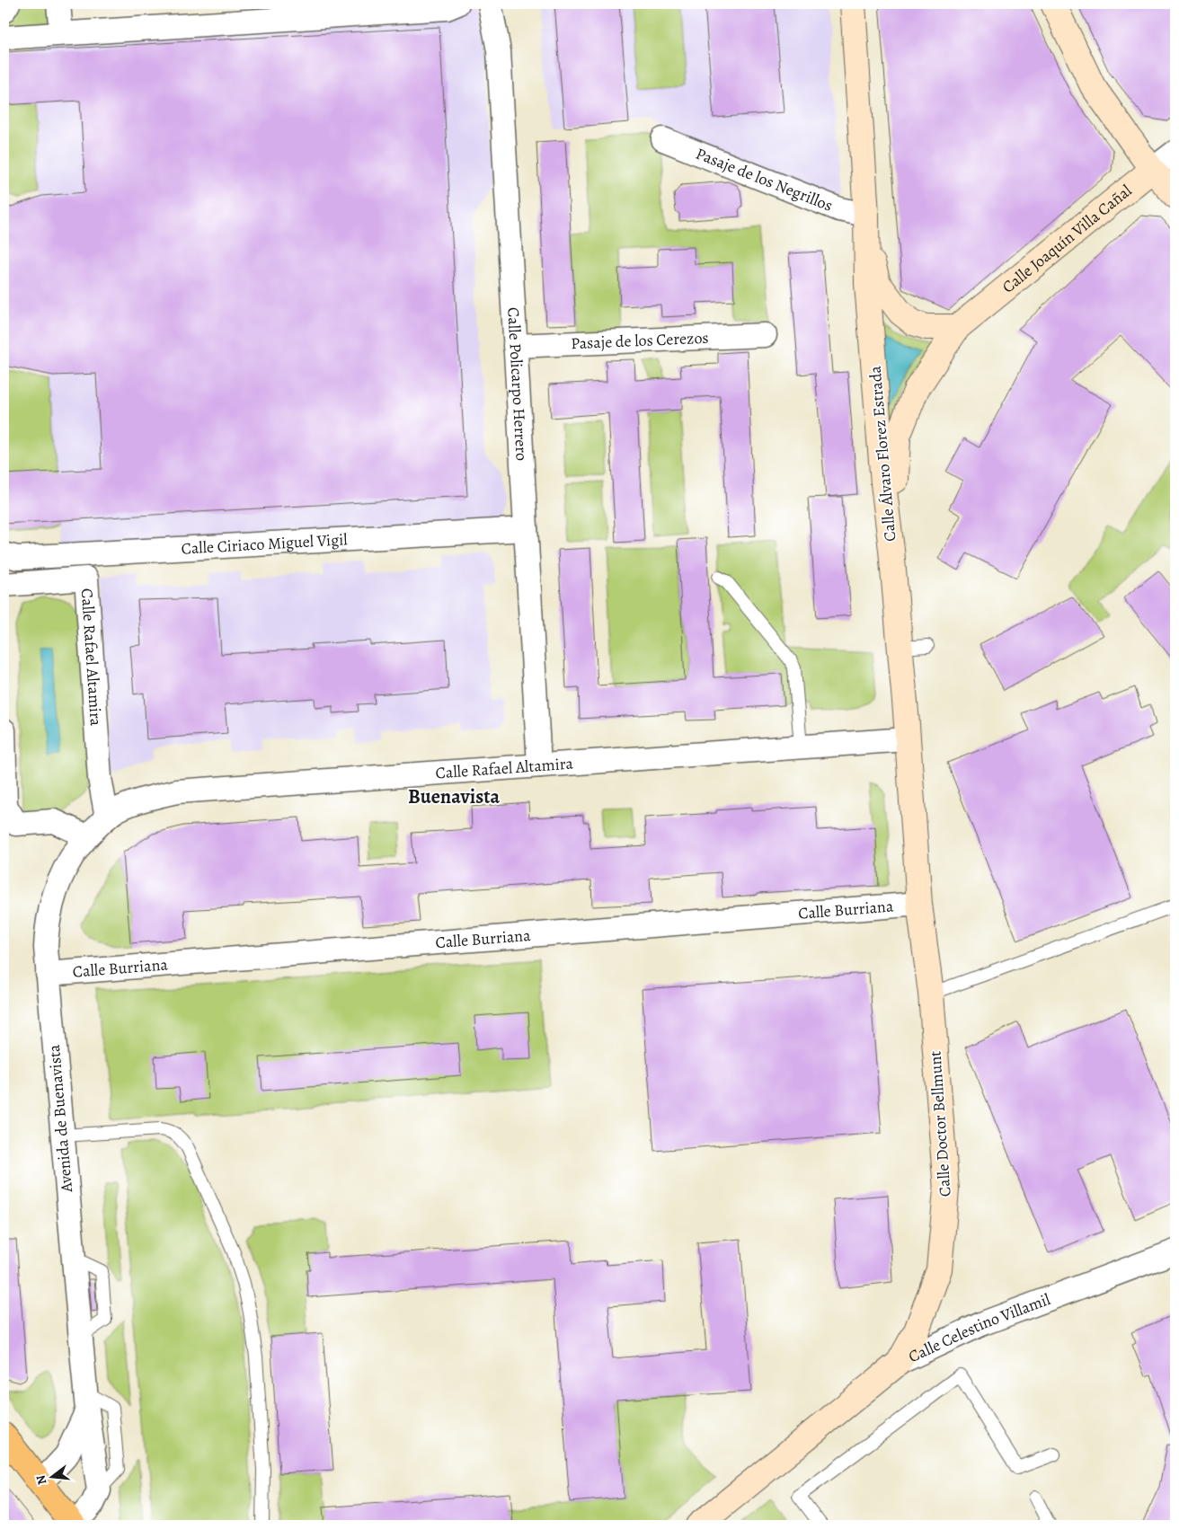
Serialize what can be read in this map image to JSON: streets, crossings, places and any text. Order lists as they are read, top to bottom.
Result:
{
  "streets": {
    "main road": [
      "Calle Joaquín Villa Cañal",
      "Calle Álvaro Florez Estrada",
      "Calle Doctor Bellmunt",
      "Calle Celestino Villamil"
    ],
    "street": [
      "Pasaje de los Negrillos",
      "Pasaje de los Cerezos",
      "Calle Policarpo Herrero",
      "Calle Ciriaco Miguel Vigil",
      "Calle Rafael Altamira",
      "Calle Burriana",
      "Avenida de Buenavista"
    ]
  },
  "crossings": [
    ["Pasaje de los Negrillos", "Calle Álvaro Florez Estrada"],
    ["Calle Joaquín Villa Cañal", "Calle Álvaro Florez Estrada"],
    ["Pasaje de los Cerezos", "Calle Policarpo Herrero"],
    ["Calle Policarpo Herrero", "Calle Ciriaco Miguel Vigil"],
    ["Calle Policarpo Herrero", "Calle Rafael Altamira"],
    ["Calle Álvaro Florez Estrada", "Calle Rafael Altamira"],
    ["Calle Álvaro Florez Estrada", "Calle Burriana"],
    ["Calle Álvaro Florez Estrada", "Calle Doctor Bellmunt"],
    ["Calle Rafael Altamira", "Avenida de Buenavista"],
    ["Calle Burriana", "Avenida de Buenavista"],
    ["Calle Burriana", "Calle Doctor Bellmunt"],
    ["Calle Doctor Bellmunt", "Calle Celestino Villamil"]
  ],
  "districts": ["Buenavista"],
  "north": "left"
}
